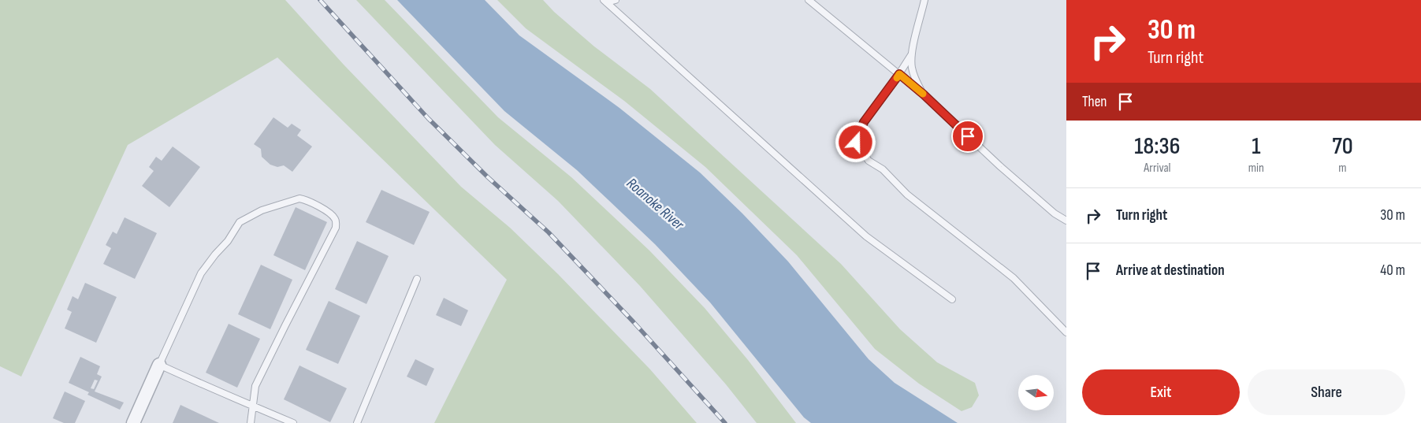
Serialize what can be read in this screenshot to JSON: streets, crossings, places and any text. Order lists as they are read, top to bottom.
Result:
{
  "water": ["Roanoke River"],
  "north": "right",
  "page": {
    "turn": ["30 m", "Turn right"],
    "then": "Then",
    "eta": [
      "18:36",
      "Arrival",
      "1",
      "min",
      "70",
      "m"
    ],
    "list": [
      {
        "name": "Turn right",
        "value": "30 m"
      },
      {
        "name": "Arrive at destination",
        "value": "40 m"
      }
    ],
    "buttons": ["Exit", "Share"]
  }
}
